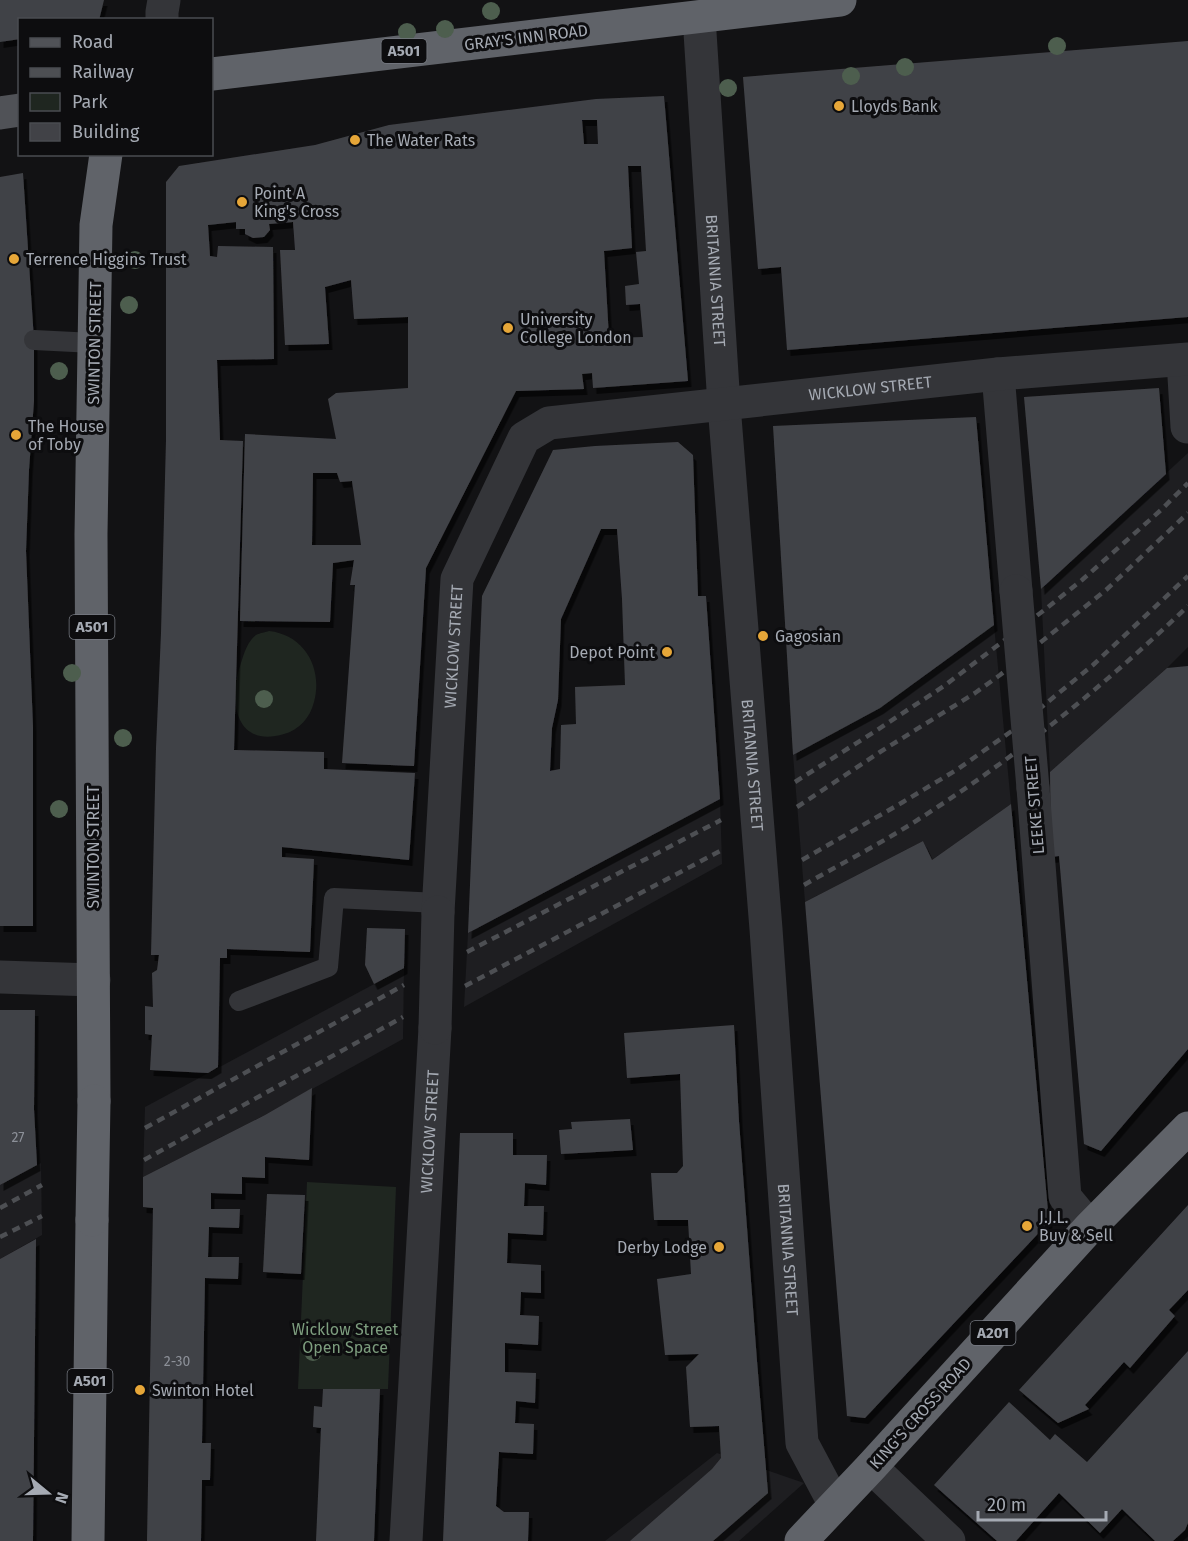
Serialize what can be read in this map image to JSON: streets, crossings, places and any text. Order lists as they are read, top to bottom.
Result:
{
  "streets": {
    "highway": [
      "GRAY'S INN ROAD",
      "A501",
      "SWINTON STREET",
      "A201",
      "KING'S CROSS ROAD"
    ],
    "street": ["BRITANNIA STREET", "WICKLOW STREET", "LEEKE STREET"]
  },
  "crossings": [
    ["GRAY'S INN ROAD", "BRITANNIA STREET"],
    ["BRITANNIA STREET", "WICKLOW STREET"],
    ["BRITANNIA STREET", "KING'S CROSS ROAD"],
    ["WICKLOW STREET", "LEEKE STREET"],
    ["LEEKE STREET", "KING'S CROSS ROAD"]
  ],
  "parks": ["Wicklow Street Open Space"],
  "places": [
    "Lloyds Bank",
    "The Water Rats",
    "Point A King's Cross",
    "Terrence Higgins Trust",
    "University College London",
    "The House of Toby",
    "Gagosian",
    "Depot Point",
    "J.J.L. Buy & Sell",
    "Derby Lodge",
    "Swinton Hotel"
  ],
  "house_numbers": ["27", "2-30"],
  "legend": [
    "Road",
    "Railway",
    "Park",
    "Building"
  ],
  "scale_bar": "20 m",
  "north": "right"
}
